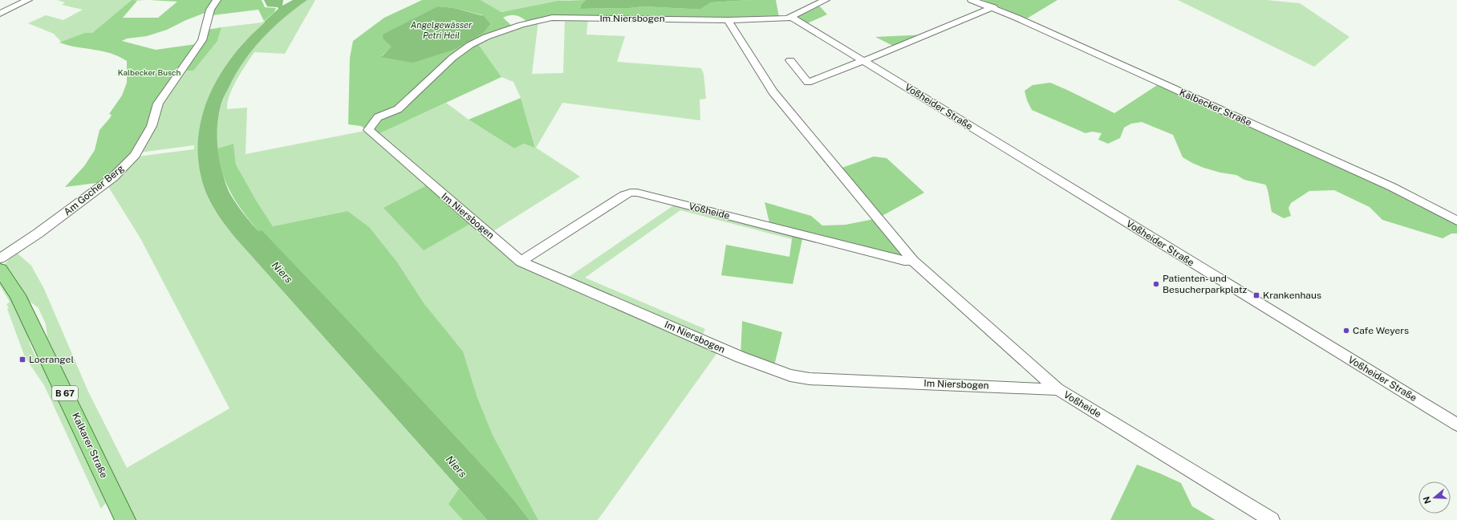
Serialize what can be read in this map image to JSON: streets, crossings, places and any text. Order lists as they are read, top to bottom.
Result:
{
  "streets": {
    "main road": ["B 67", "Kalkarer Straße"],
    "street": [
      "Im Niersbogen",
      "Voßheider Straße",
      "Kalbecker Straße",
      "Am Gocher Berg",
      "Voßheide"
    ]
  },
  "crossings": [
    ["Im Niersbogen", "Voßheider Straße"],
    ["Im Niersbogen", "Voßheide"]
  ],
  "water": ["Angelgewässer Petri Heil", "Niers"],
  "parks": ["Kalbecker Busch"],
  "places": {
    "other": ["Patienten- und Besucherparkplatz", "Cafe Weyers"],
    "transit": ["Krankenhaus", "Loerangel"]
  },
  "north": "left"
}
